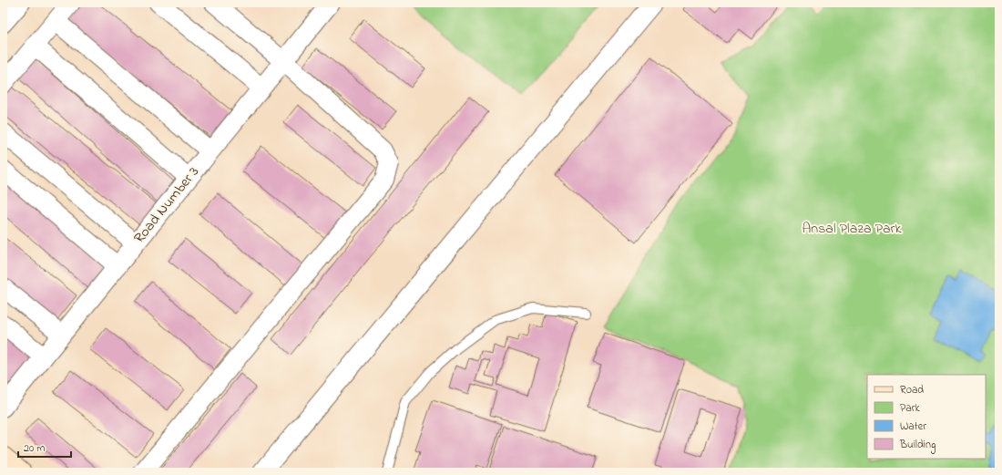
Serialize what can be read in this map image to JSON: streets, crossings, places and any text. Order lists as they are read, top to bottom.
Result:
{
  "streets": {
    "street": ["Road Number 3"]
  },
  "parks": ["Ansal Plaza Park"],
  "legend": [
    "Road",
    "Park",
    "Water",
    "Building"
  ],
  "scale_bar": "20 m"
}
